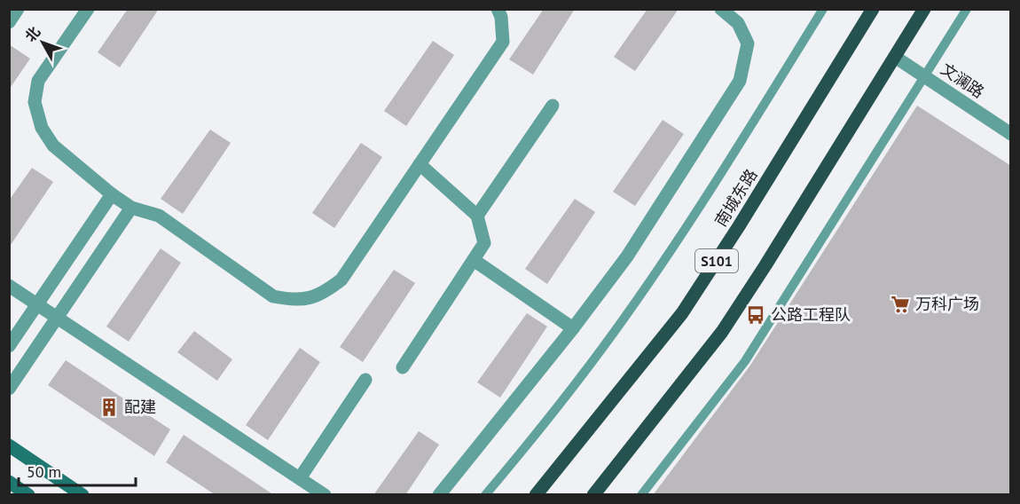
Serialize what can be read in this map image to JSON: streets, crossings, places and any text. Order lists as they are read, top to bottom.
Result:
{
  "streets": {
    "main road": ["南城东路", "S101"],
    "street": ["文澜路"]
  },
  "crossings": [
    ["文澜路", "S101"]
  ],
  "places": {
    "supermarket": ["万科广场"],
    "bus stop": ["公路工程队"],
    "building": ["配建"]
  },
  "scale_bar": "50 m",
  "north": "top left"
}
